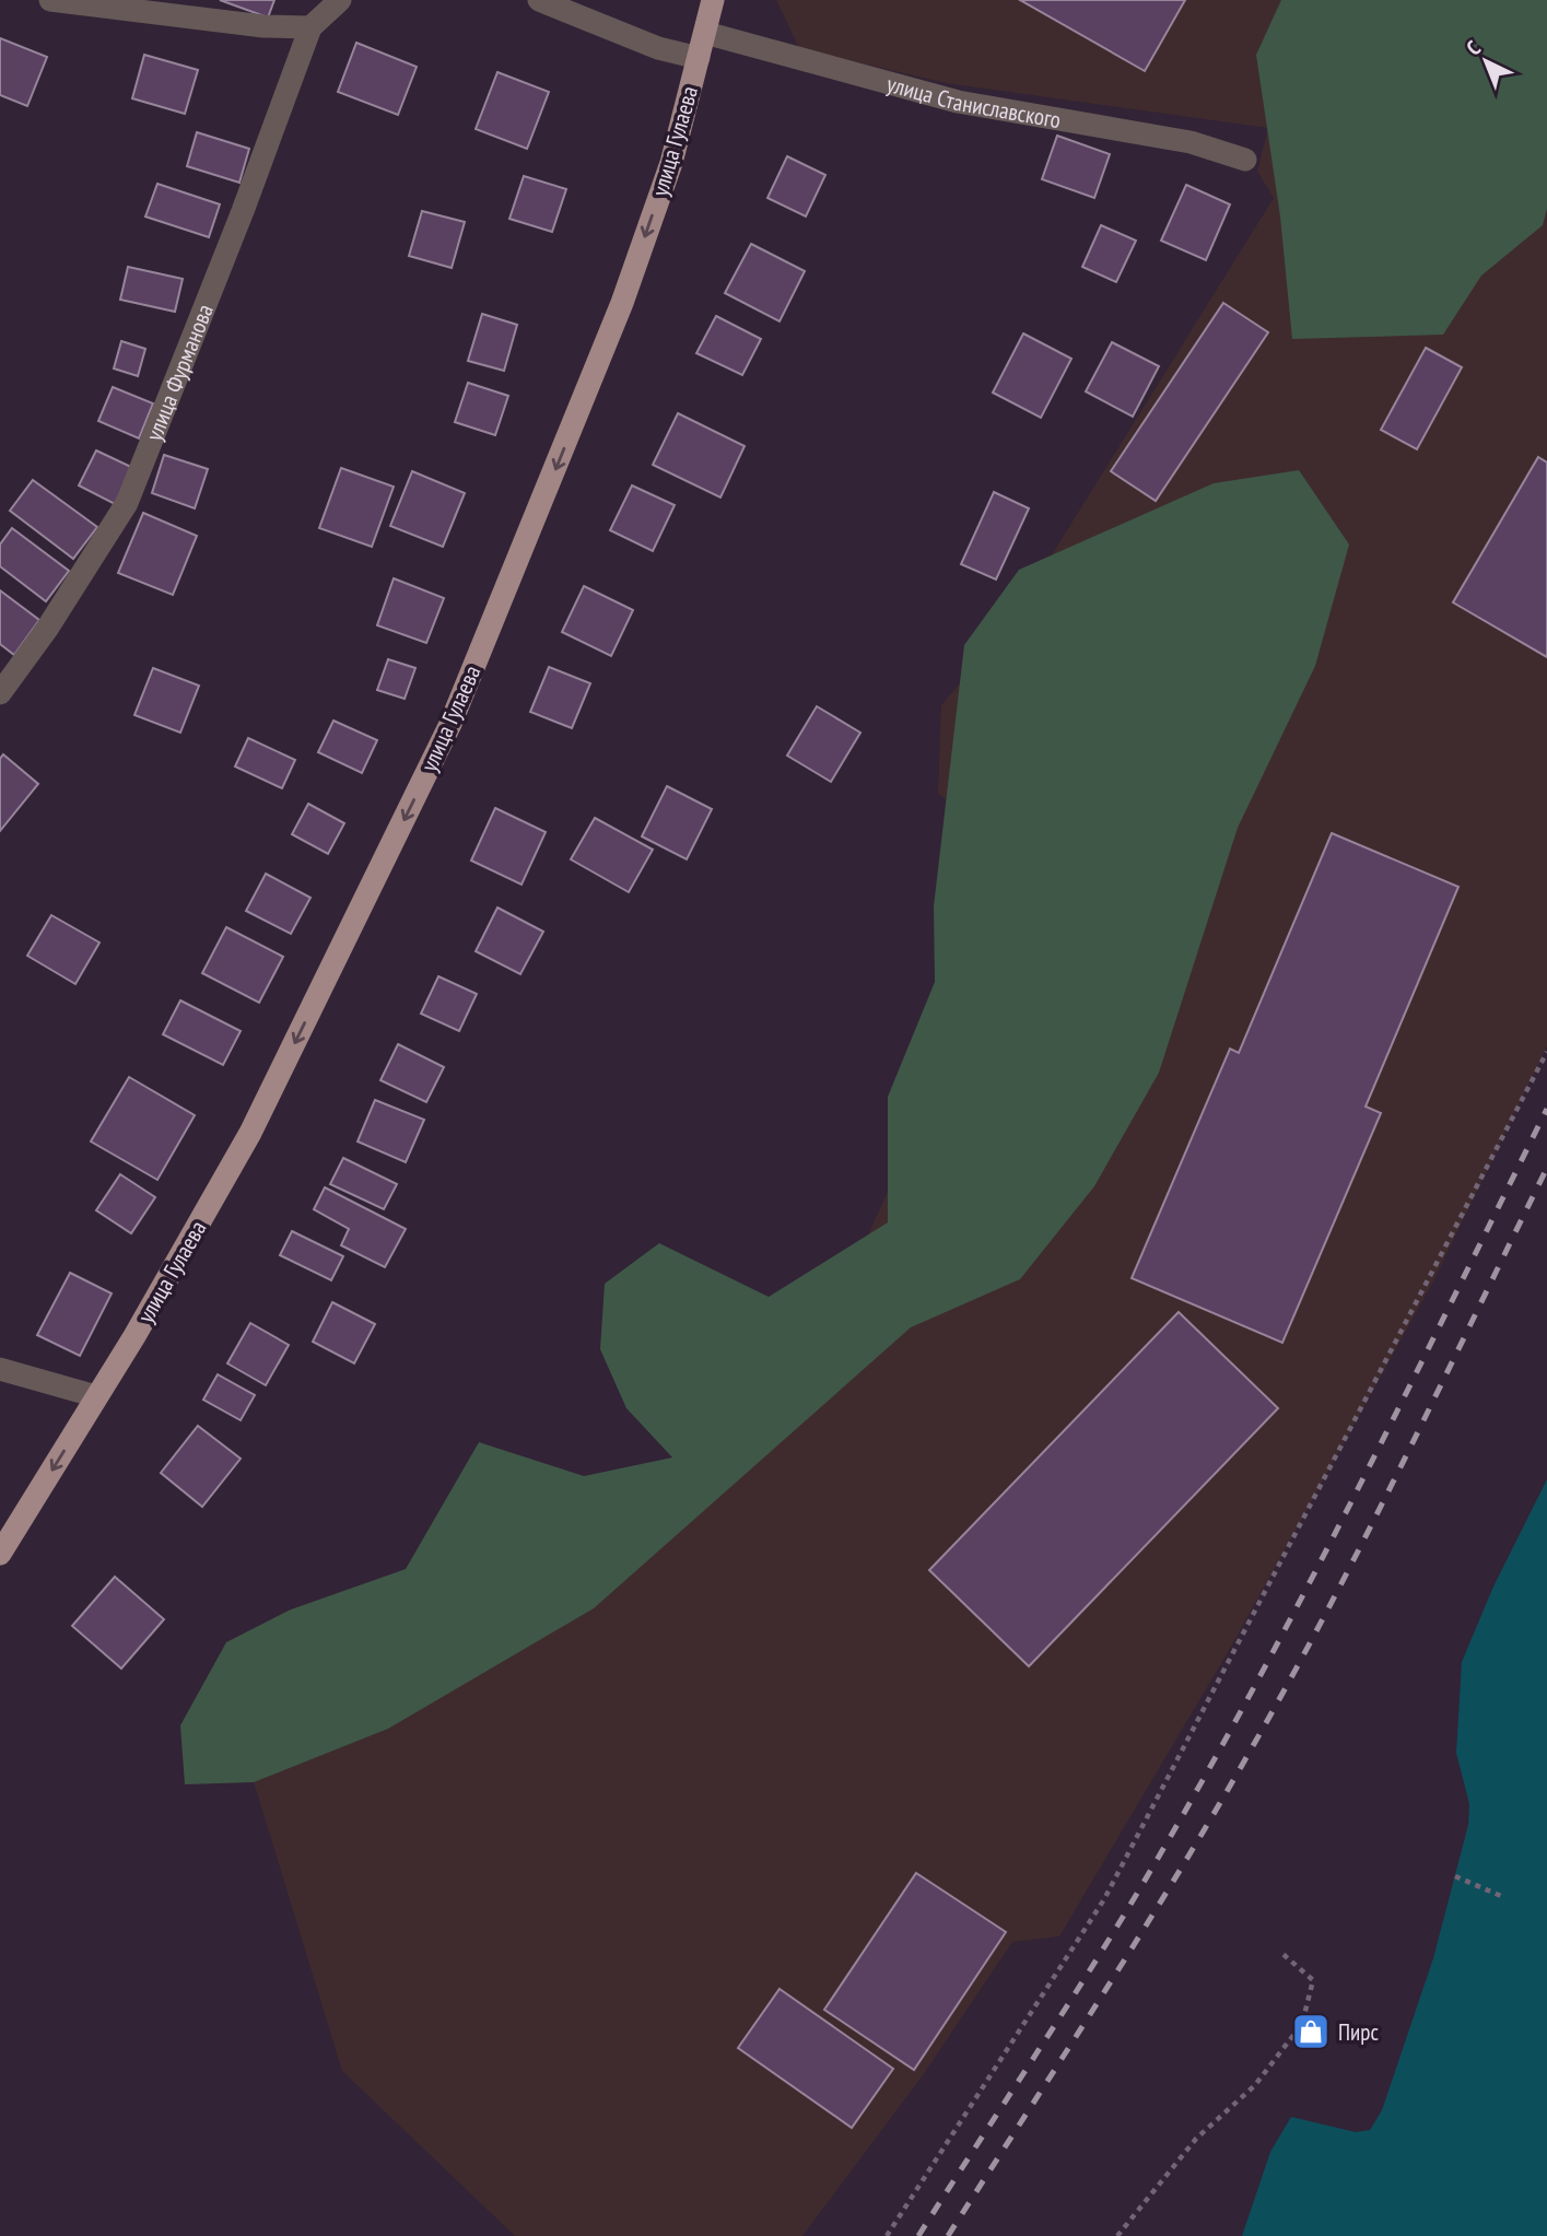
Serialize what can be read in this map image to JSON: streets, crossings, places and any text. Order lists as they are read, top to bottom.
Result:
{
  "streets": {
    "main road": ["улица Гулаева"],
    "street": ["улица Станиславского", "улица Фурманова"]
  },
  "crossings": [
    ["улица Станиславского", "улица Гулаева"]
  ],
  "one_way": ["улица Гулаева"],
  "places": {
    "shop": ["Пирс"]
  },
  "north": "top left"
}
